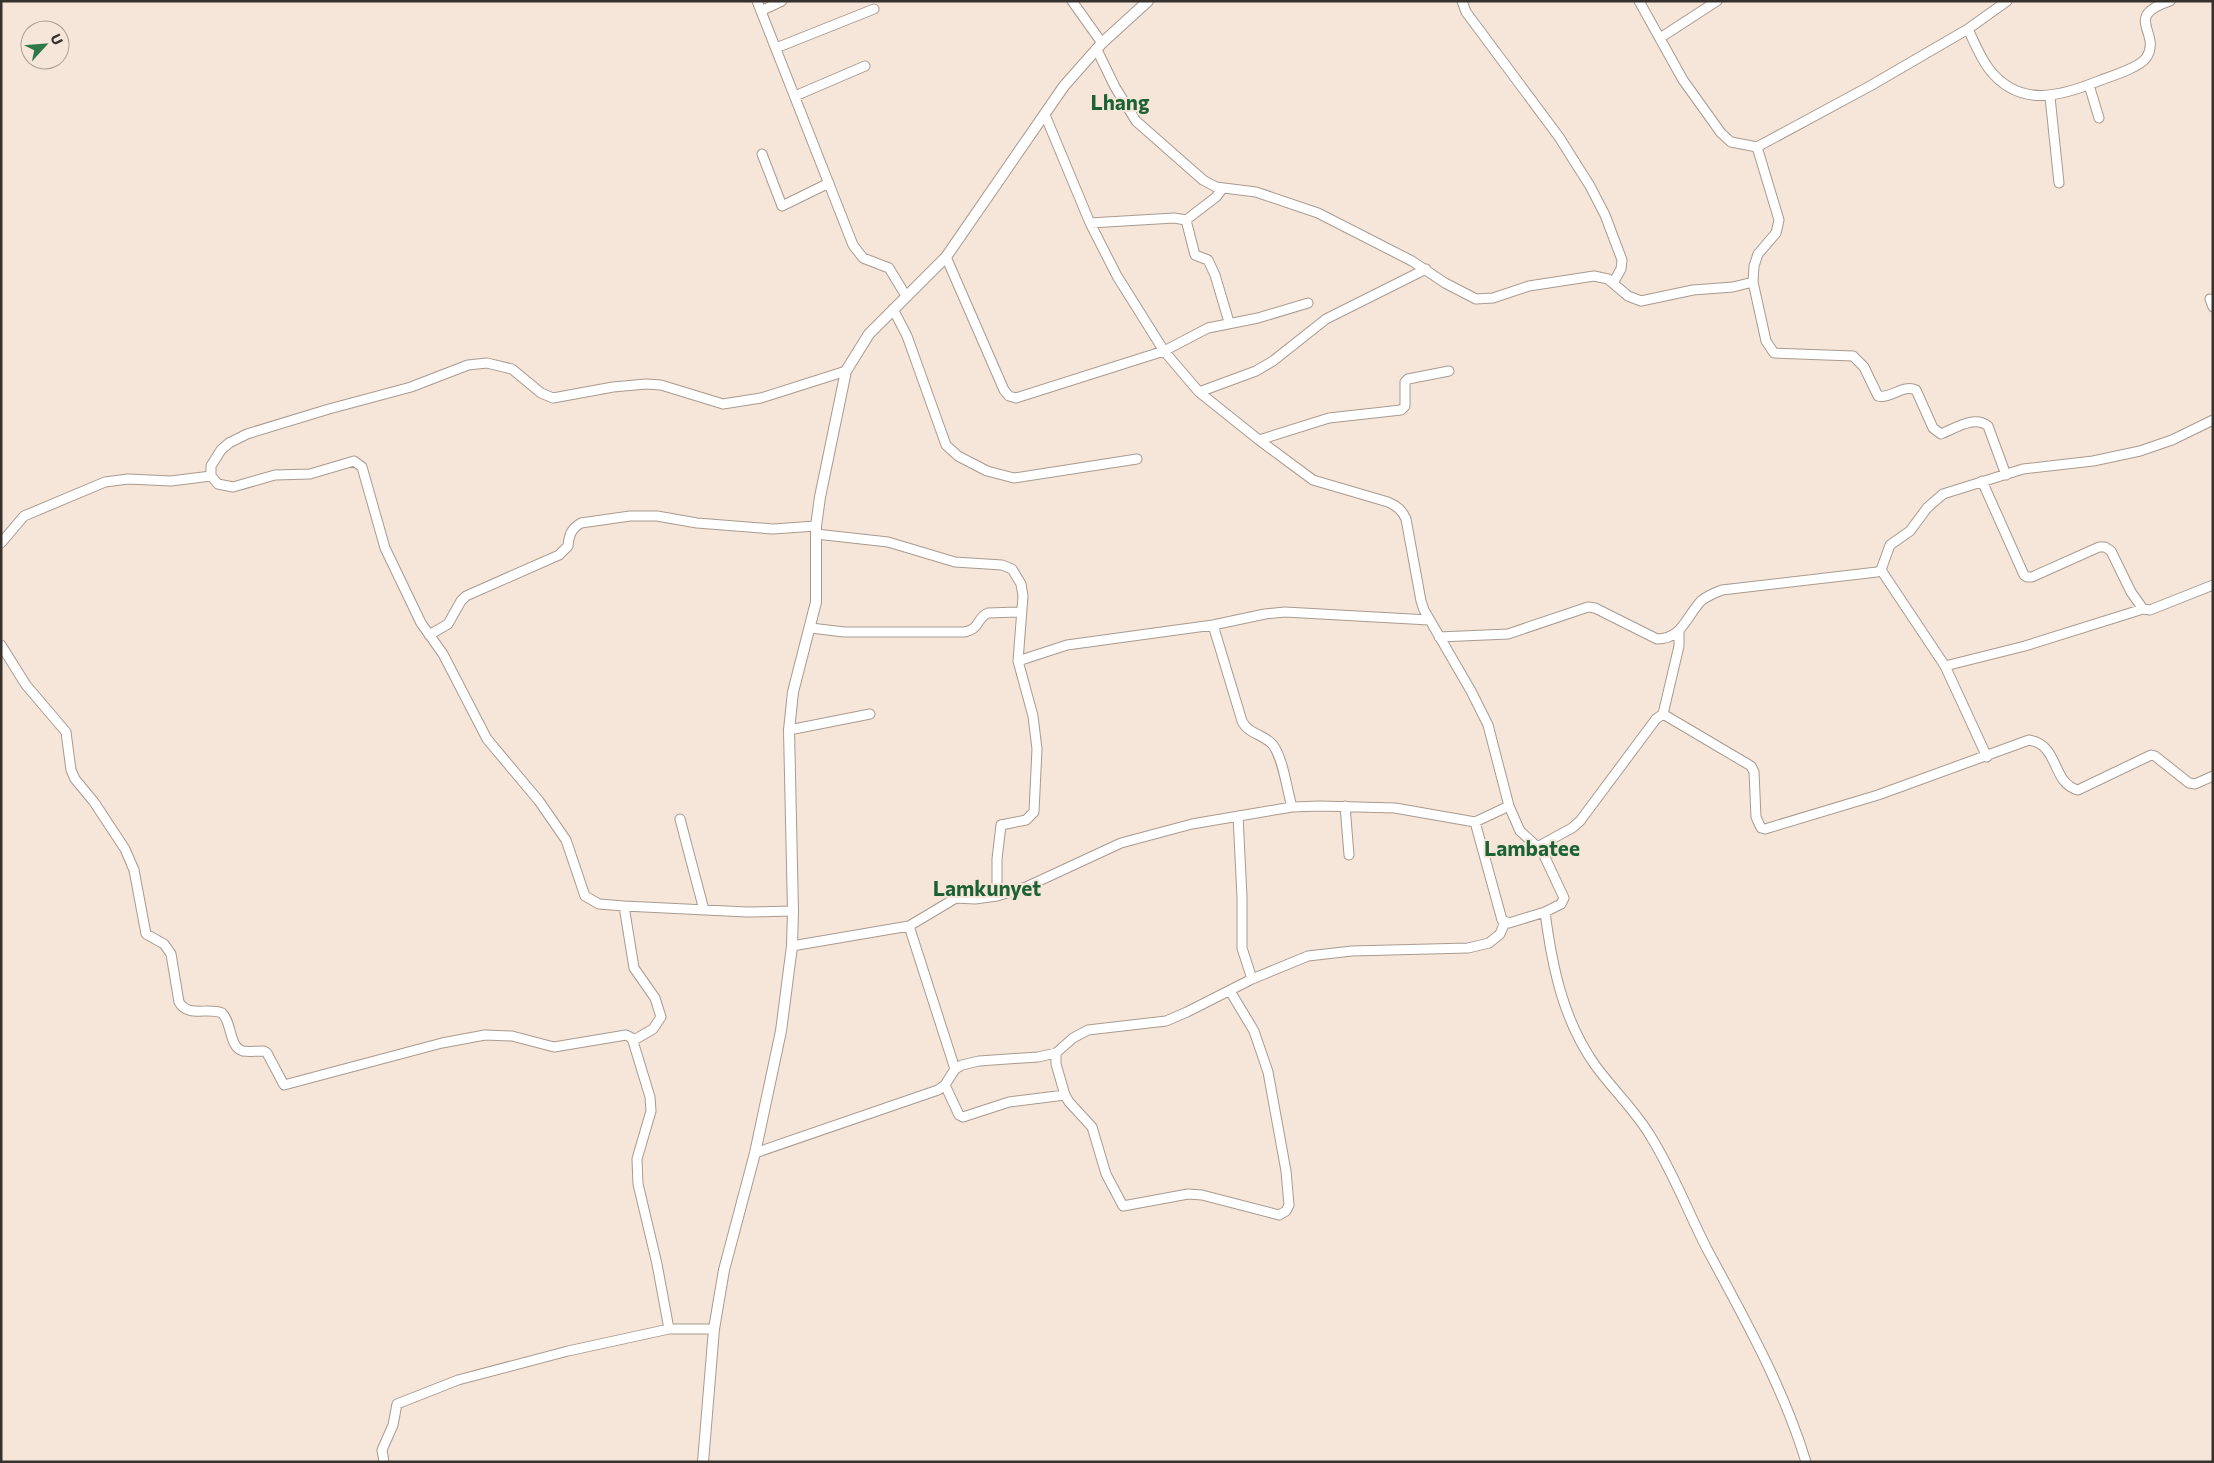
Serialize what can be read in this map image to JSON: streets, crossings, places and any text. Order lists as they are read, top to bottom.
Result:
{
  "districts": ["Lhang", "Lambatee", "Lamkunyet"],
  "north": "top right"
}
